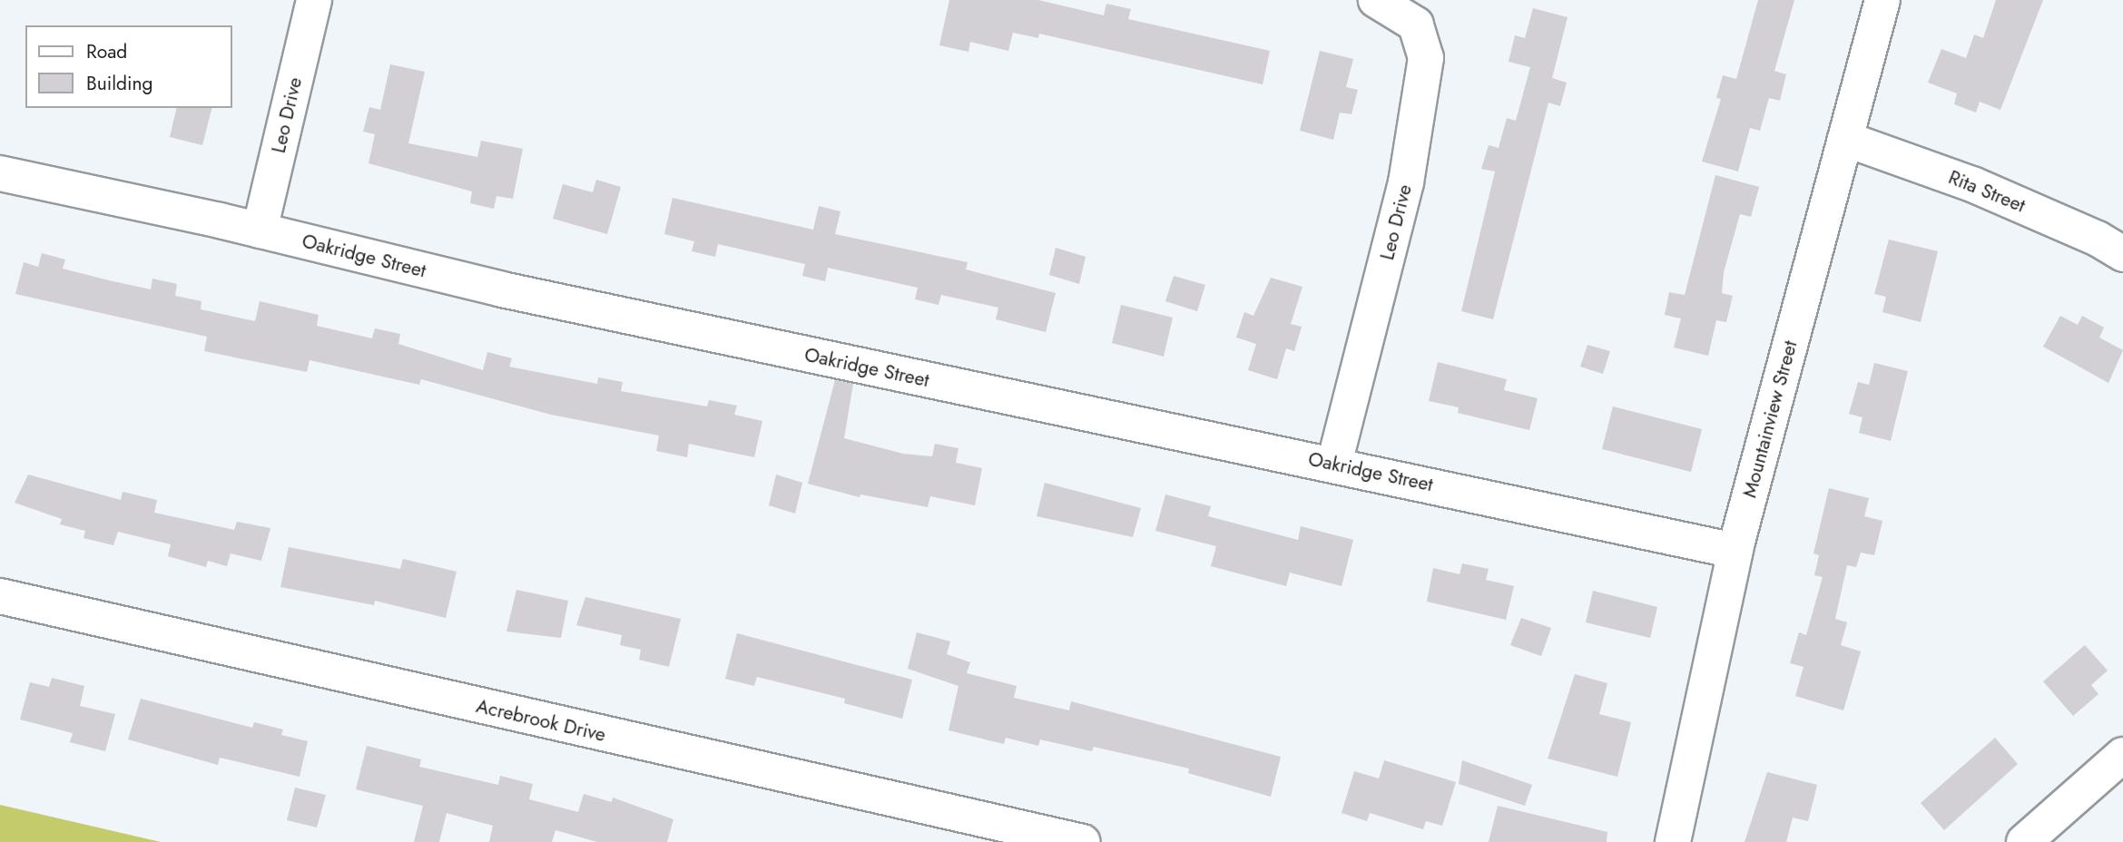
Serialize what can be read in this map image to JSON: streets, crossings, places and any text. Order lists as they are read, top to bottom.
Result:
{
  "streets": {
    "street": [
      "Leo Drive",
      "Rita Street",
      "Oakridge Street",
      "Mountainview Street",
      "Acrebrook Drive"
    ]
  },
  "crossings": [
    ["Leo Drive", "Oakridge Street"],
    ["Rita Street", "Mountainview Street"],
    ["Oakridge Street", "Mountainview Street"]
  ],
  "legend": ["Road", "Building"]
}
